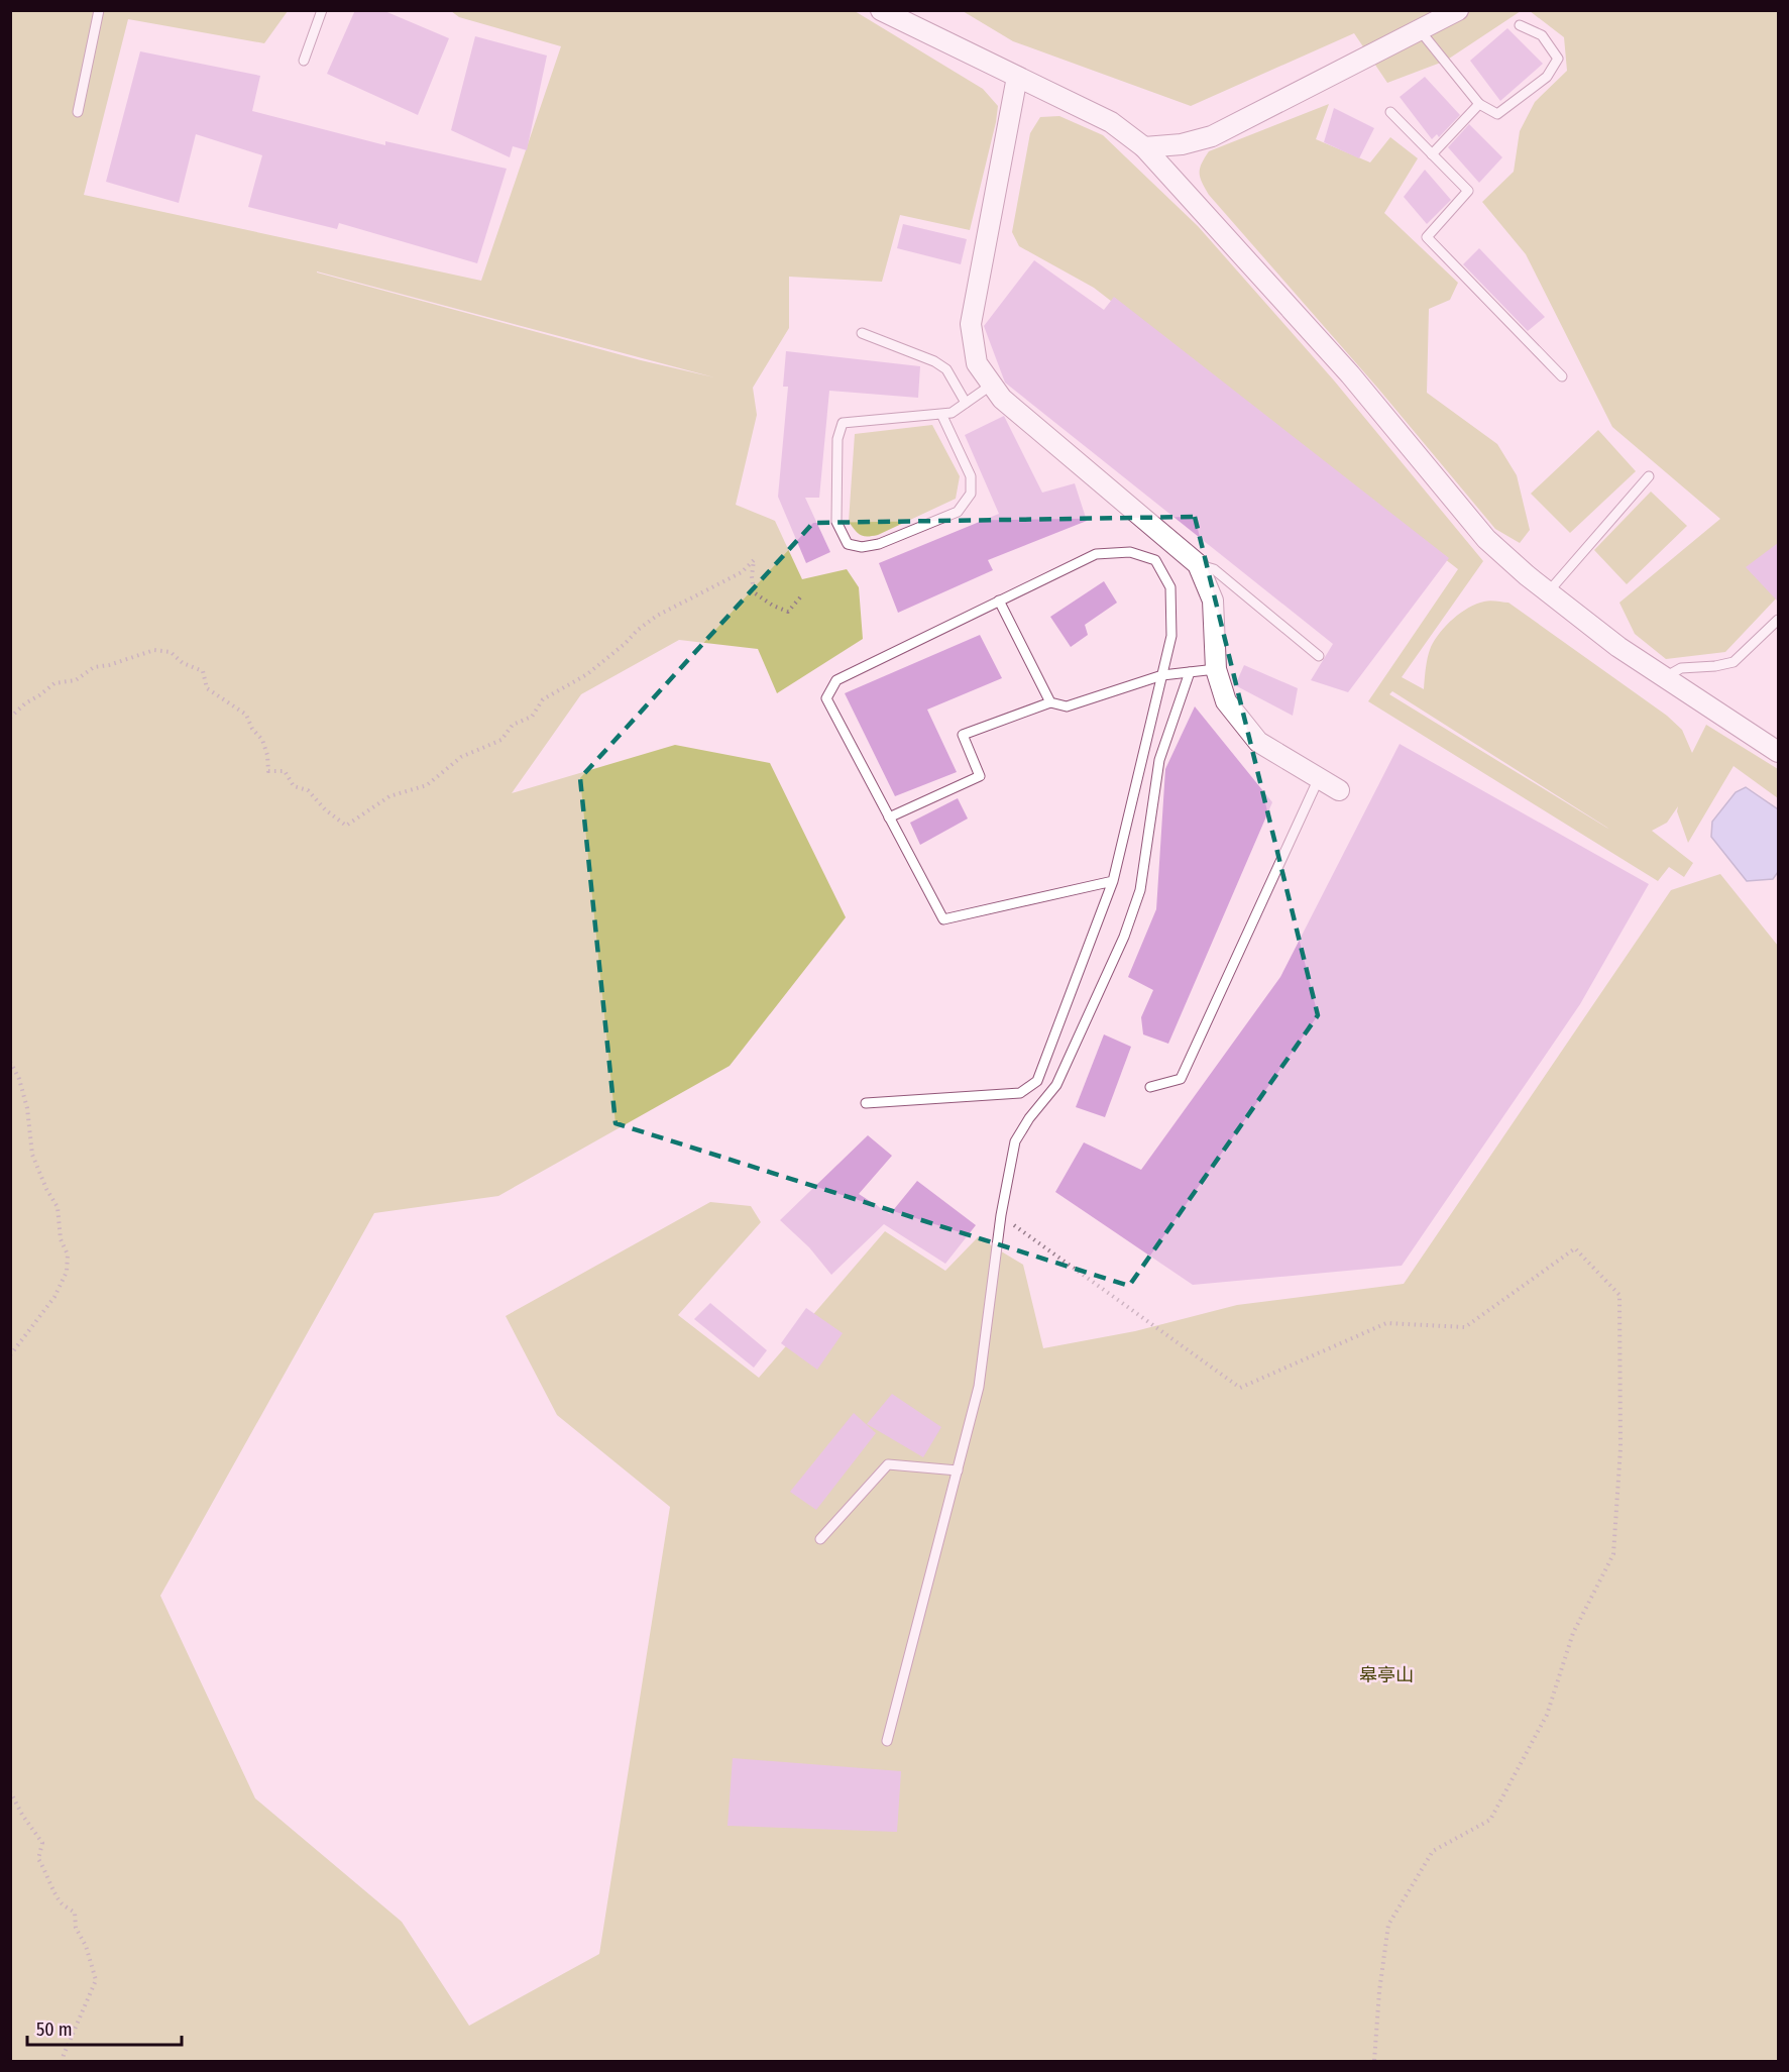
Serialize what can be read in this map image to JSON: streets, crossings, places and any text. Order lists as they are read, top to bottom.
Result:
{
  "parks": ["皋亭山"],
  "scale_bar": "50 m"
}
